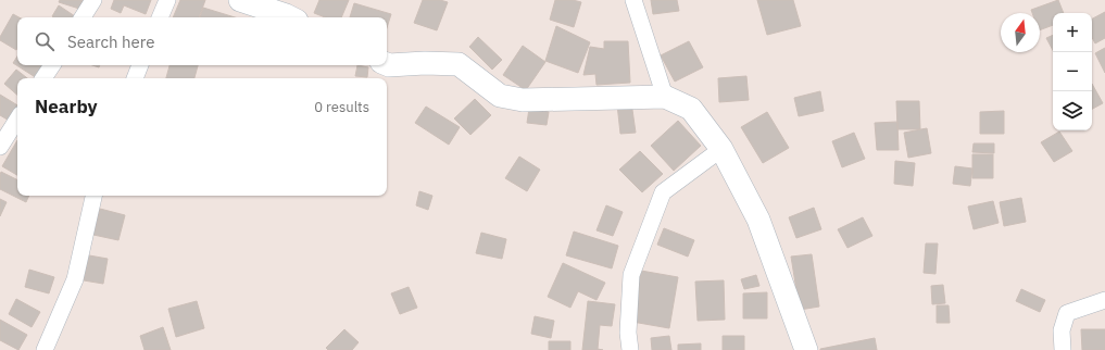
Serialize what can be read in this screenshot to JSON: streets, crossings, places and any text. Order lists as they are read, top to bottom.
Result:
{
  "north": "top",
  "page": {
    "map_buttons": ["+", "−"],
    "search": "Search here",
    "heading": ["Nearby", "0 results"]
  }
}
